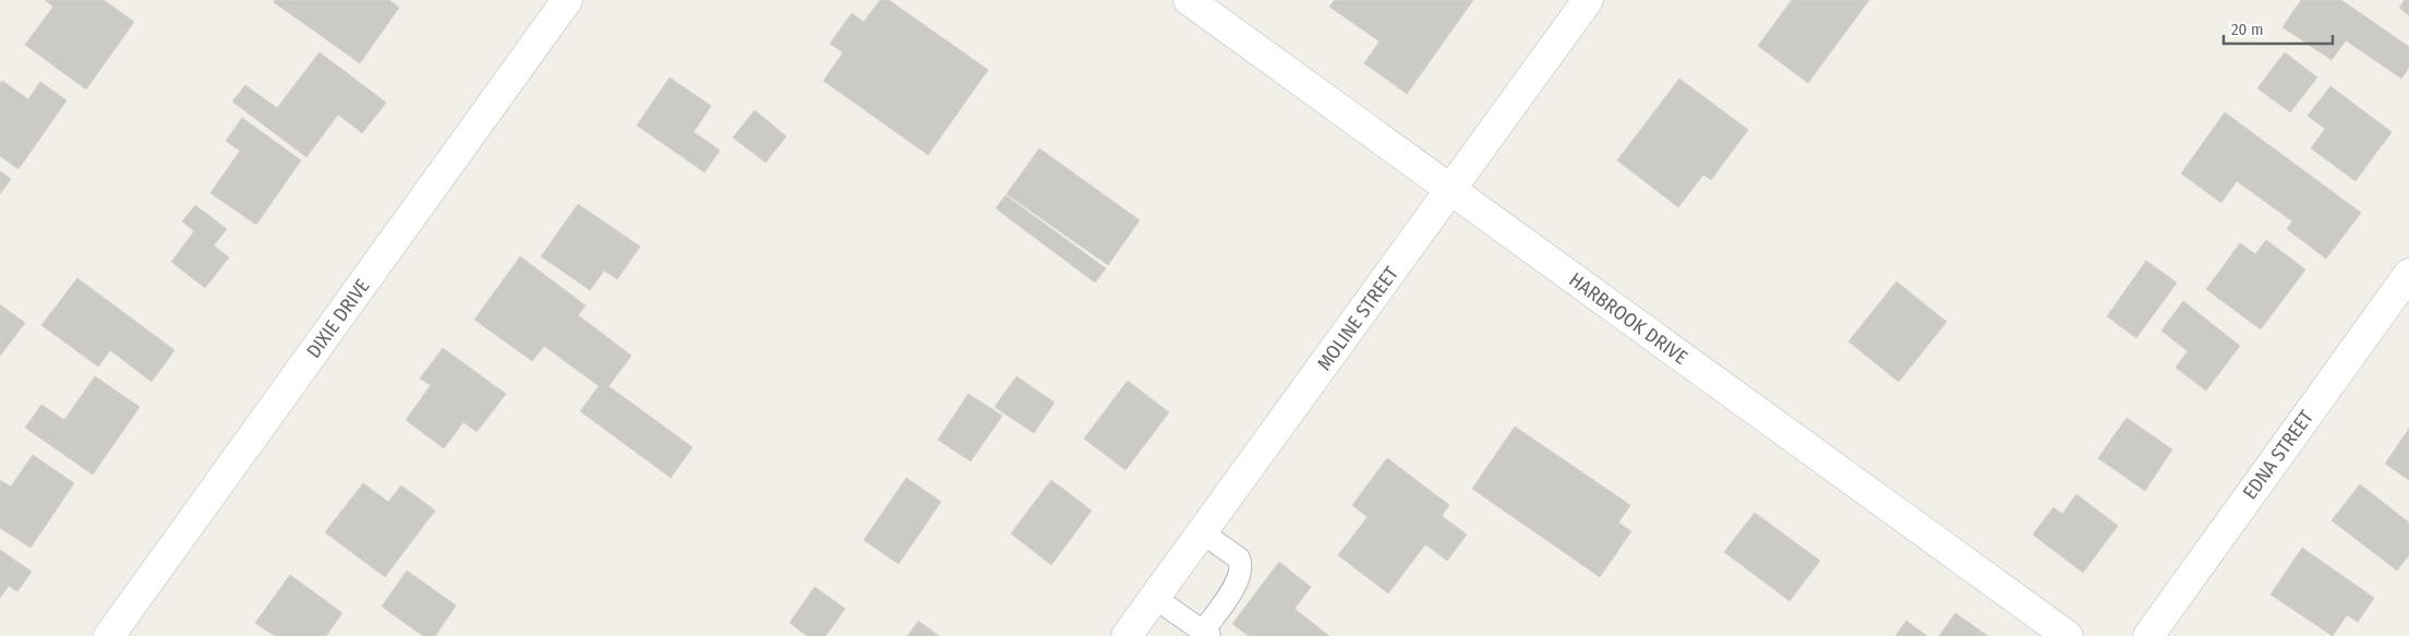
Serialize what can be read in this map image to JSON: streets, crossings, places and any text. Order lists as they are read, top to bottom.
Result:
{
  "streets": {
    "street": [
      "DIXIE DRIVE",
      "MOLINE STREET",
      "HARBROOK DRIVE",
      "EDNA STREET"
    ]
  },
  "crossings": [
    ["MOLINE STREET", "HARBROOK DRIVE"]
  ],
  "scale_bar": "20 m"
}
